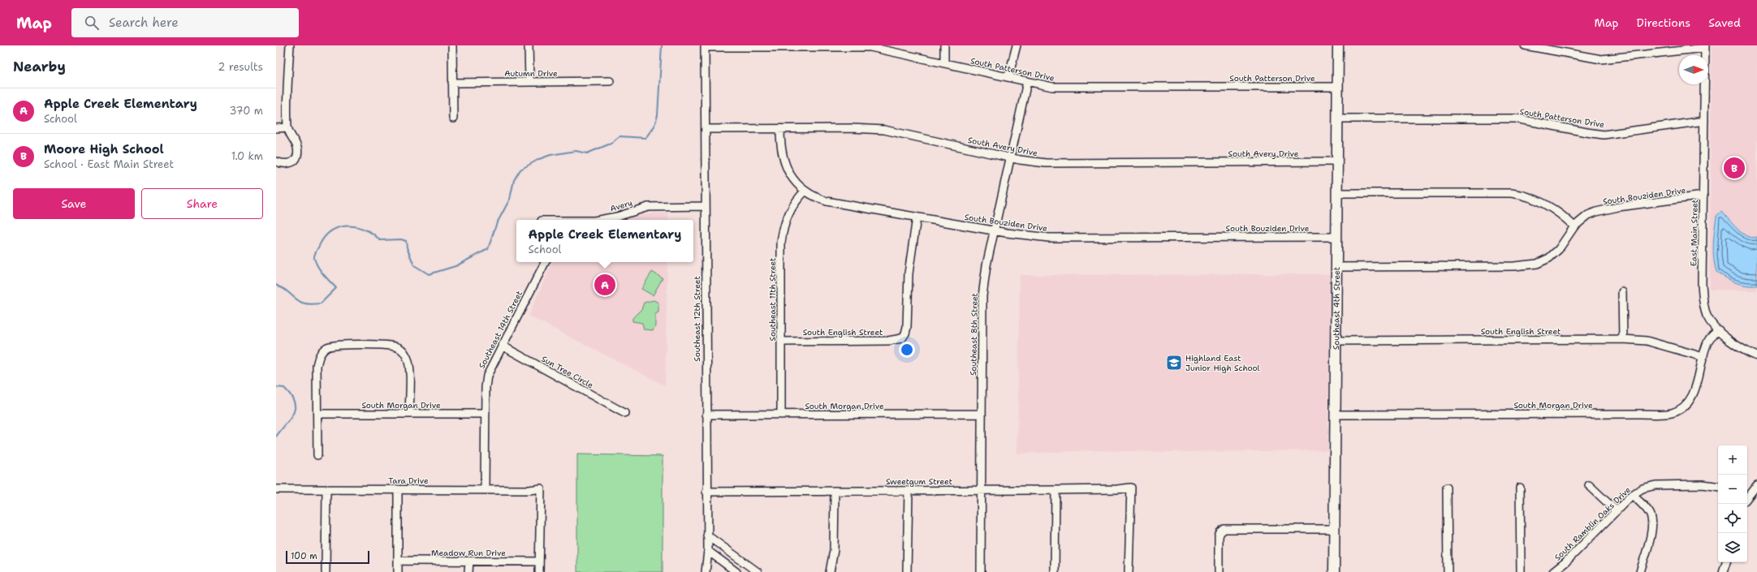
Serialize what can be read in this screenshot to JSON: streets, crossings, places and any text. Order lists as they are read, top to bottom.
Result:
{
  "streets": {
    "main road": ["Southeast 4th Street"],
    "street": [
      "South Patterson Drive",
      "Autumn Drive",
      "South Avery Drive",
      "South Bouziden Drive",
      "Avery",
      "East Main Street",
      "Southeast 11th Street",
      "Southeast 12th Street",
      "Southeast 14th Street",
      "South English Street",
      "Southeast 8th Street",
      "Sun Tree Circle",
      "South Morgan Drive",
      "Tara Drive",
      "Sweetgum Street",
      "South Ramblin Oaks Drive",
      "Meadow Run Drive"
    ]
  },
  "crossings": [
    ["South Patterson Drive", "East Main Street"],
    ["South Patterson Drive", "Southeast 4th Street"],
    ["South Patterson Drive", "Southeast 12th Street"],
    ["South Patterson Drive", "Southeast 8th Street"],
    ["South Avery Drive", "South Bouziden Drive"],
    ["South Avery Drive", "Southeast 4th Street"],
    ["South Avery Drive", "Southeast 12th Street"],
    ["South Avery Drive", "Southeast 8th Street"],
    ["South Bouziden Drive", "East Main Street"],
    ["South Bouziden Drive", "Southeast 11th Street"],
    ["South Bouziden Drive", "Southeast 4th Street"],
    ["South Bouziden Drive", "South English Street"],
    ["South Bouziden Drive", "Southeast 8th Street"],
    ["Avery", "Southeast 12th Street"],
    ["East Main Street", "South Morgan Drive"],
    ["Southeast 11th Street", "South English Street"],
    ["Southeast 11th Street", "South Morgan Drive"],
    ["Southeast 4th Street", "South English Street"],
    ["Southeast 4th Street", "South Morgan Drive"],
    ["Southeast 12th Street", "South Morgan Drive"],
    ["Southeast 12th Street", "Sweetgum Street"],
    ["Southeast 14th Street", "Sun Tree Circle"],
    ["Southeast 14th Street", "South Morgan Drive"],
    ["Southeast 14th Street", "Tara Drive"],
    ["South English Street", "South Morgan Drive"],
    ["Southeast 8th Street", "South Morgan Drive"],
    ["Southeast 8th Street", "Sweetgum Street"],
    ["Tara Drive", "Meadow Run Drive"]
  ],
  "places": {
    "school or university": ["Highland East Junior High School"]
  },
  "scale_bar": "100 m",
  "north": "right",
  "page": {
    "header": "Map",
    "search": "Search here",
    "nav": ["Map", "Directions", "Saved"],
    "heading": ["Nearby", "2 results"],
    "list": [
      {
        "mark": "A",
        "name": "Apple Creek Elementary",
        "note": "School",
        "value": "370 m"
      },
      {
        "mark": "B",
        "name": "Moore High School",
        "note": "School · East Main Street",
        "value": "1.0 km"
      }
    ],
    "pins": ["B", "A"],
    "buttons": ["Save", "Share"],
    "popup": ["Apple Creek Elementary", "School"],
    "map_buttons": ["+", "−"],
    "scale": "100 m"
  }
}
